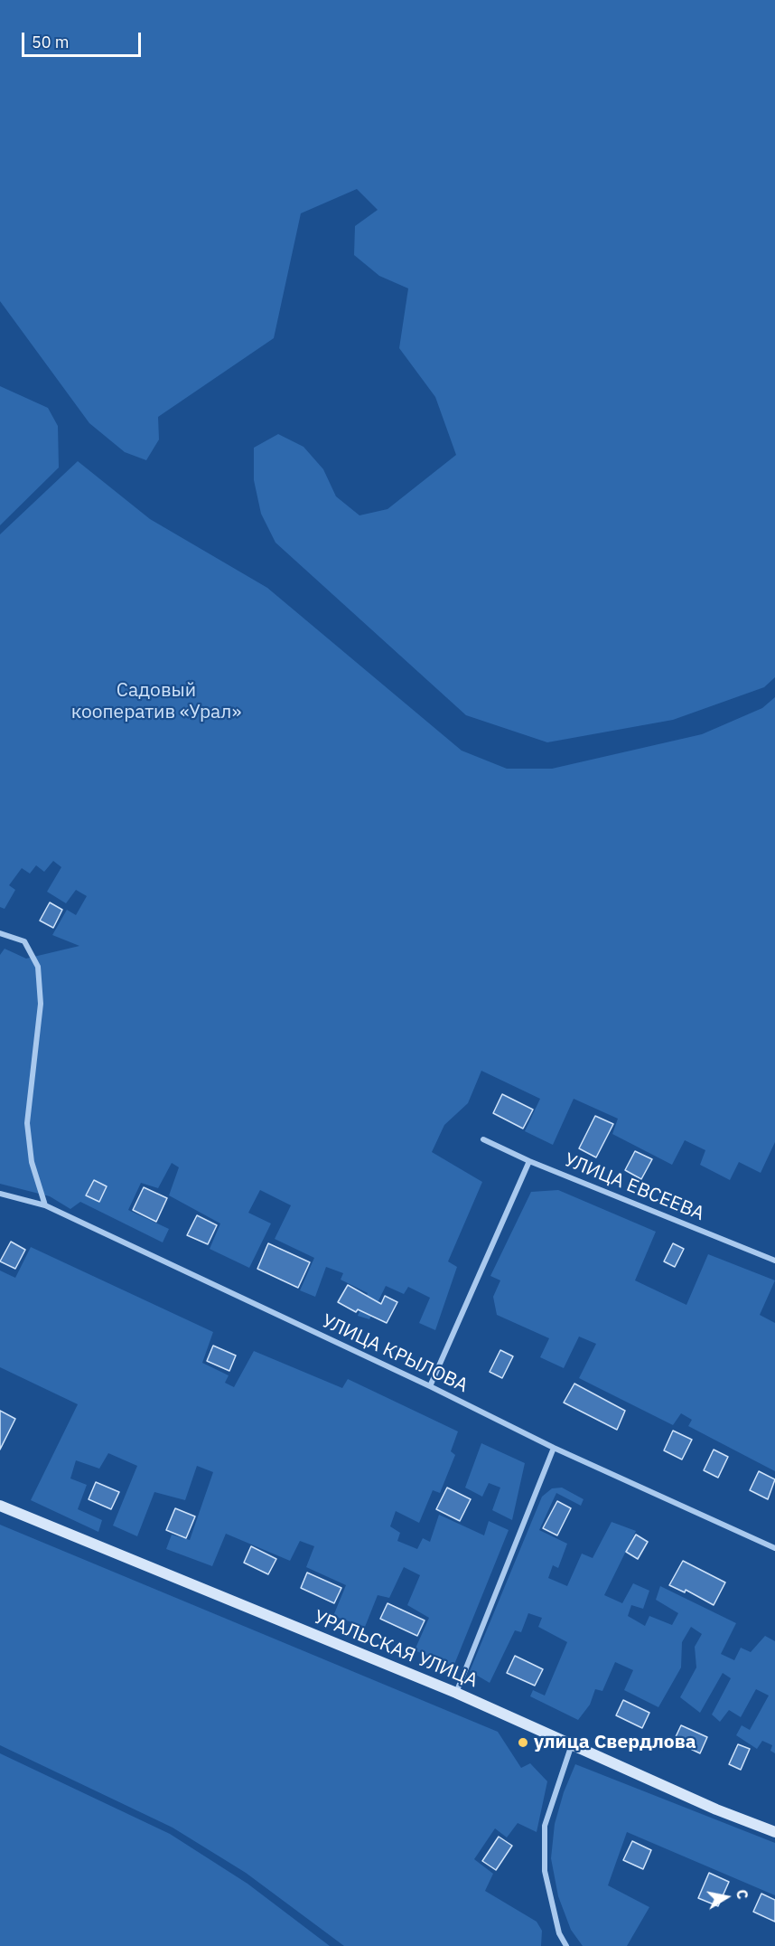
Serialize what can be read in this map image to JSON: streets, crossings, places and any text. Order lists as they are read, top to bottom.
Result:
{
  "streets": {
    "main road": ["УРАЛЬСКАЯ УЛИЦА"],
    "street": ["УЛИЦА ЕВСЕЕВА", "УЛИЦА КРЫЛОВА"]
  },
  "parks": ["Садовый кооператив «Урал»"],
  "places": ["улица Свердлова"],
  "scale_bar": "50 m",
  "north": "right"
}
